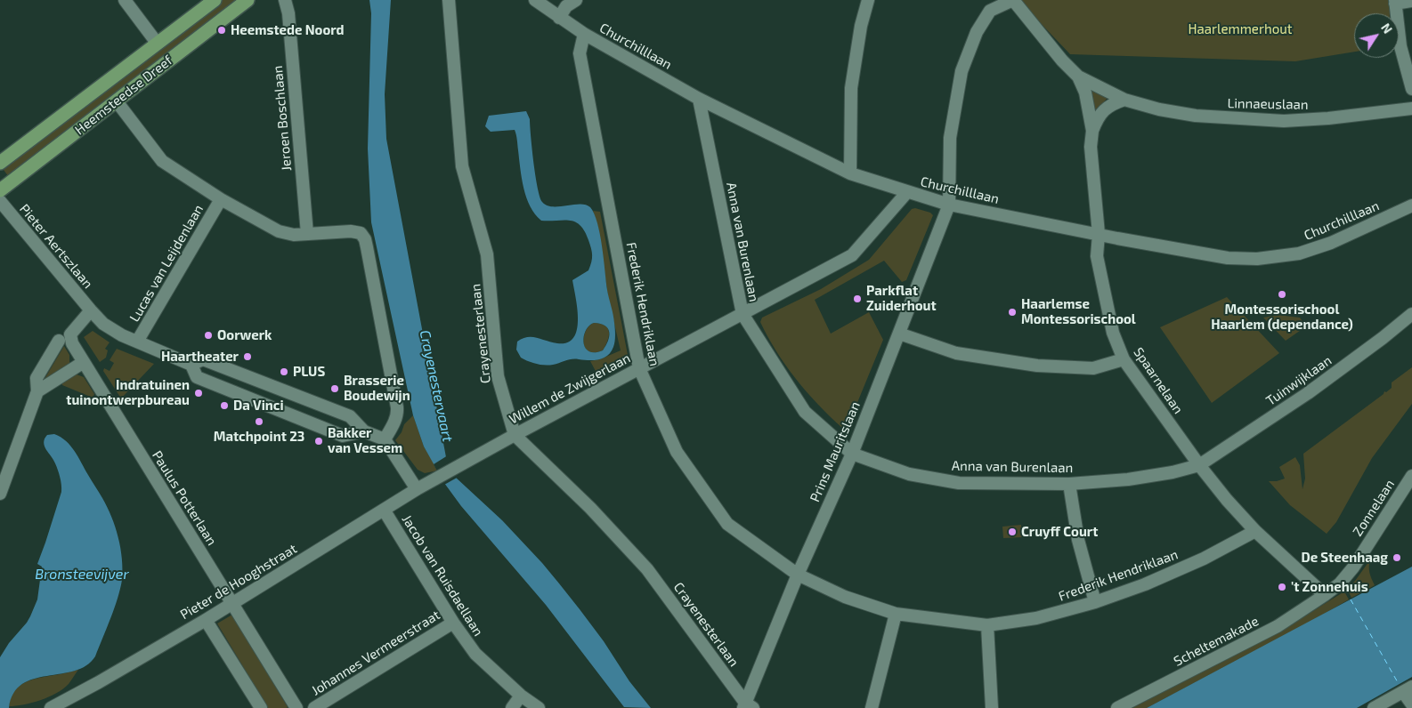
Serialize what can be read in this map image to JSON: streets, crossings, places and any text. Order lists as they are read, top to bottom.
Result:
{
  "streets": {
    "main road": ["Heemsteedse Dreef"],
    "street": [
      "Churchilllaan",
      "Linnaeuslaan",
      "Jeroen Boschlaan",
      "Anna van Burenlaan",
      "Pieter Aertszlaan",
      "Lucas van Leijdenlaan",
      "Frederik Hendriklaan",
      "Crayenesterlaan",
      "Spaarnelaan",
      "Tuinwijklaan",
      "Willem de Zwijgerlaan",
      "Prins Mauritslaan",
      "Paulus Potterlaan",
      "Zonnelaan",
      "Jacob van Ruisdaellaan",
      "Pieter de Hooghstraat",
      "Scheltemakade",
      "Johannes Vermeerstraat"
    ]
  },
  "crossings": [
    ["Churchilllaan", "Anna van Burenlaan"],
    ["Churchilllaan", "Frederik Hendriklaan"],
    ["Churchilllaan", "Spaarnelaan"],
    ["Churchilllaan", "Willem de Zwijgerlaan"],
    ["Churchilllaan", "Prins Mauritslaan"],
    ["Linnaeuslaan", "Spaarnelaan"],
    ["Anna van Burenlaan", "Spaarnelaan"],
    ["Anna van Burenlaan", "Tuinwijklaan"],
    ["Anna van Burenlaan", "Willem de Zwijgerlaan"],
    ["Anna van Burenlaan", "Prins Mauritslaan"],
    ["Pieter Aertszlaan", "Lucas van Leijdenlaan"],
    ["Pieter Aertszlaan", "Paulus Potterlaan"],
    ["Frederik Hendriklaan", "Spaarnelaan"],
    ["Frederik Hendriklaan", "Willem de Zwijgerlaan"],
    ["Frederik Hendriklaan", "Prins Mauritslaan"],
    ["Crayenesterlaan", "Willem de Zwijgerlaan"],
    ["Crayenesterlaan", "Prins Mauritslaan"],
    ["Spaarnelaan", "Tuinwijklaan"],
    ["Spaarnelaan", "Zonnelaan"],
    ["Spaarnelaan", "Scheltemakade"],
    ["Willem de Zwijgerlaan", "Pieter de Hooghstraat"],
    ["Paulus Potterlaan", "Pieter de Hooghstraat"],
    ["Zonnelaan", "Scheltemakade"],
    ["Jacob van Ruisdaellaan", "Pieter de Hooghstraat"],
    ["Jacob van Ruisdaellaan", "Johannes Vermeerstraat"]
  ],
  "water": ["Crayenestervaart", "Bronsteevijver"],
  "parks": ["Haarlemmerhout"],
  "places": [
    "Heemstede Noord",
    "Montessorischool Haarlem (dependance)",
    "Parkflat Zuiderhout",
    "Haarlemse Montessorischool",
    "Oorwerk",
    "Haartheater",
    "PLUS",
    "Brasserie Boudewijn",
    "Indratuinen tuinontwerpbureau",
    "Da Vinci",
    "Matchpoint 23",
    "Bakker van Vessem",
    "Cruyff Court",
    "De Steenhaag",
    "'t Zonnehuis"
  ],
  "north": "top right"
}
